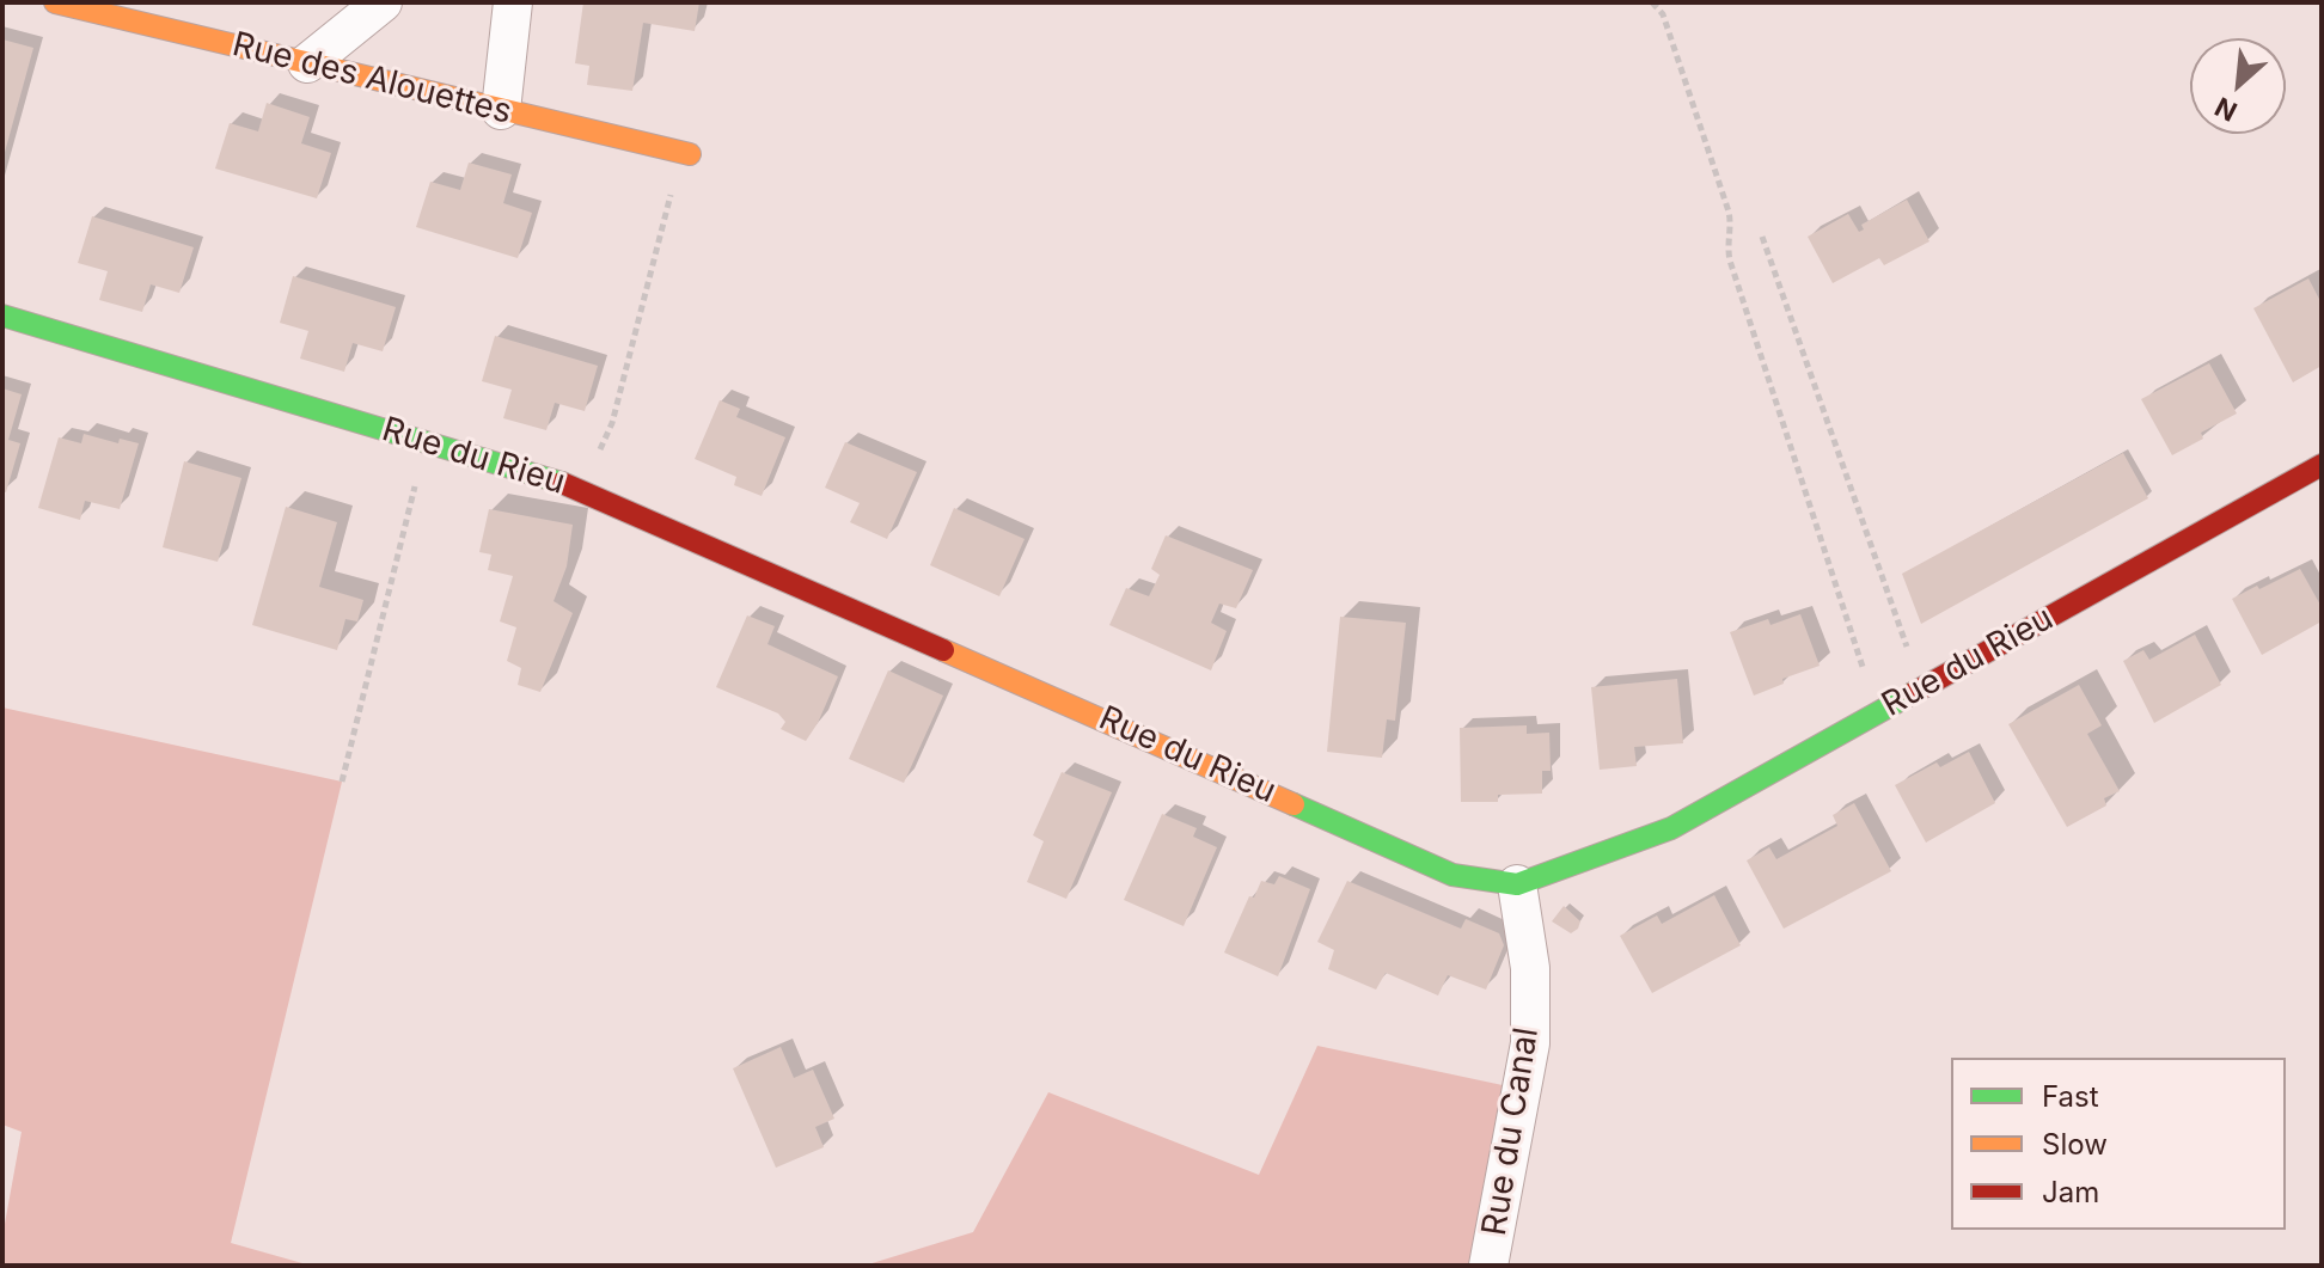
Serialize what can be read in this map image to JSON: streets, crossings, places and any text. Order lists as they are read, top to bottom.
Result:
{
  "streets": {
    "street": ["Rue des Alouettes", "Rue du Rieu", "Rue du Canal"]
  },
  "crossings": [
    ["Rue du Rieu", "Rue du Canal"]
  ],
  "legend": ["Fast", "Slow", "Jam"],
  "north": "bottom left"
}
